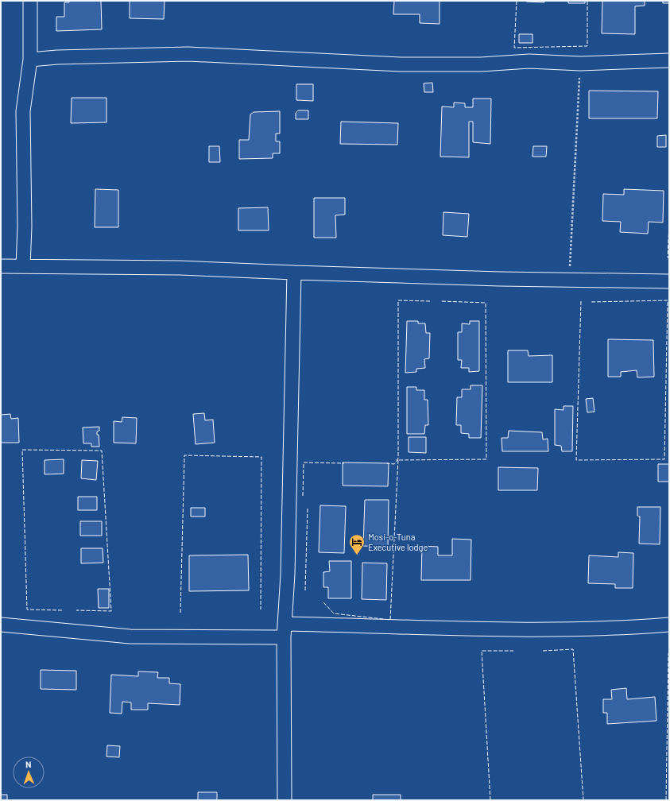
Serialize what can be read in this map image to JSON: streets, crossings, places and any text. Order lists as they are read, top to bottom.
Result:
{
  "places": {
    "hotel": ["Mosi-o-Tuna Executive lodge"]
  },
  "north": "top"
}
